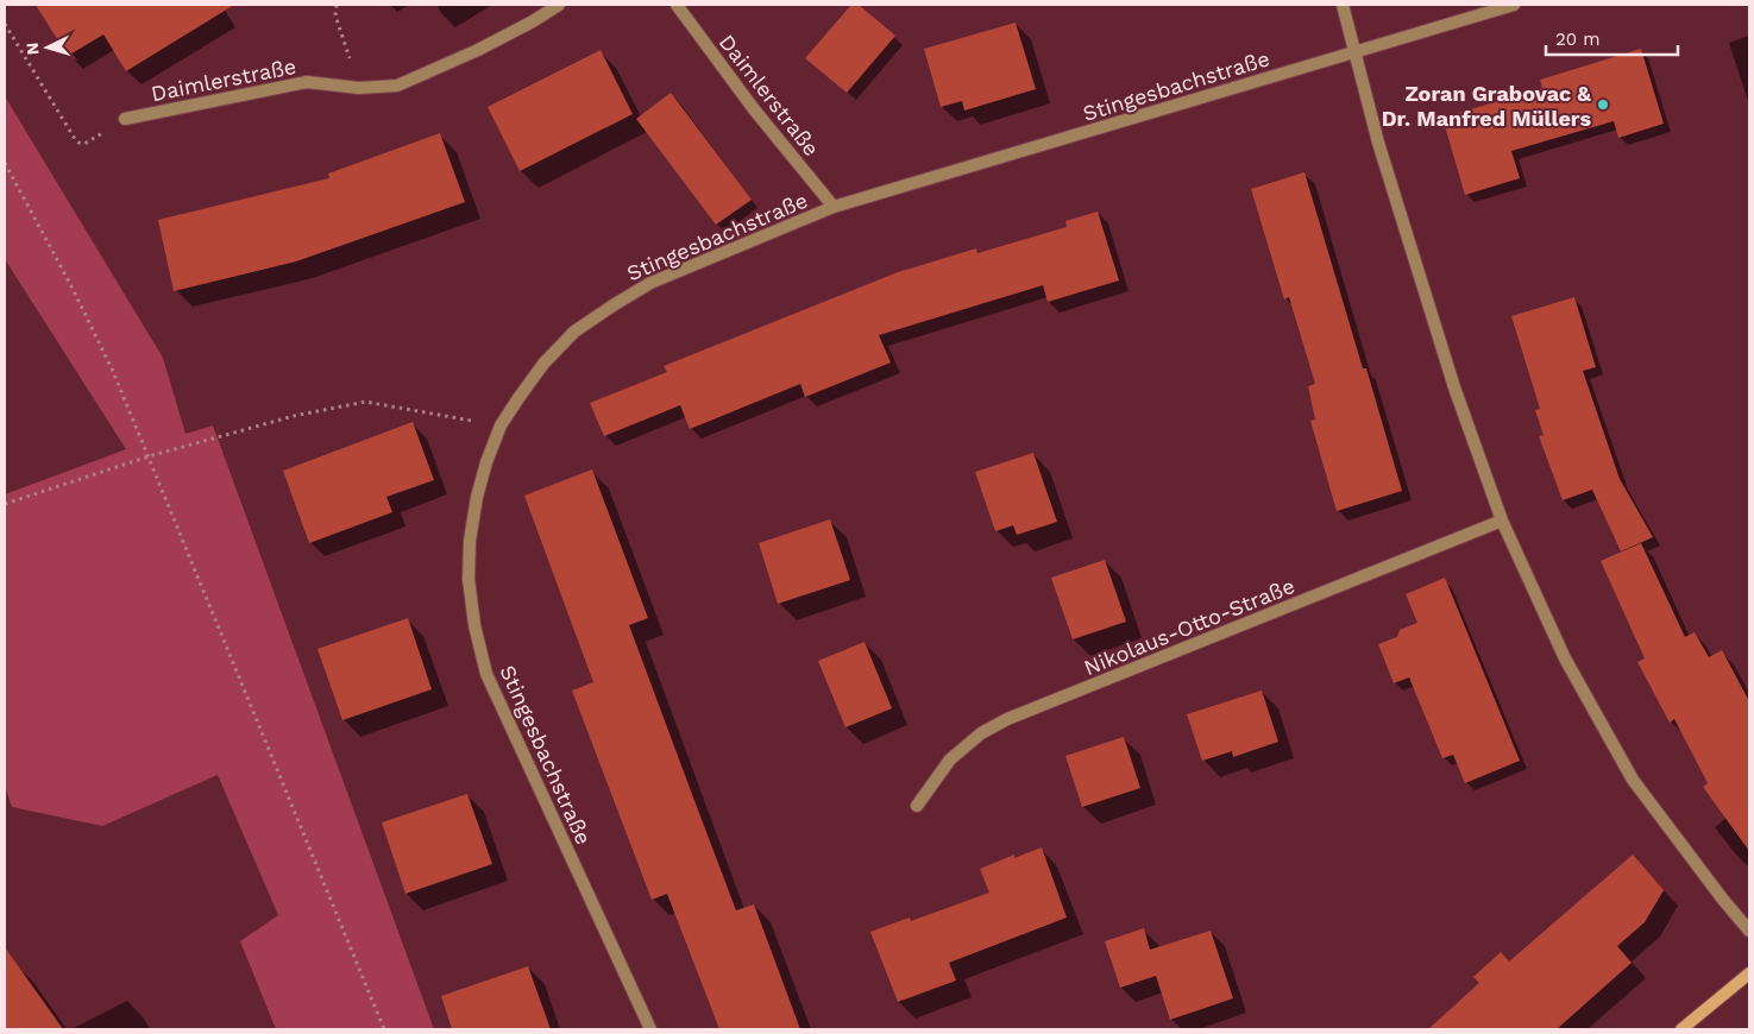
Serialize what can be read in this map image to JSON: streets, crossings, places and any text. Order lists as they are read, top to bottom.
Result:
{
  "streets": {
    "street": ["Daimlerstraße", "Stingesbachstraße", "Nikolaus-Otto-Straße"]
  },
  "crossings": [
    ["Daimlerstraße", "Stingesbachstraße"]
  ],
  "places": ["Zoran Grabovac & Dr. Manfred Müllers"],
  "scale_bar": "20 m",
  "north": "left"
}
